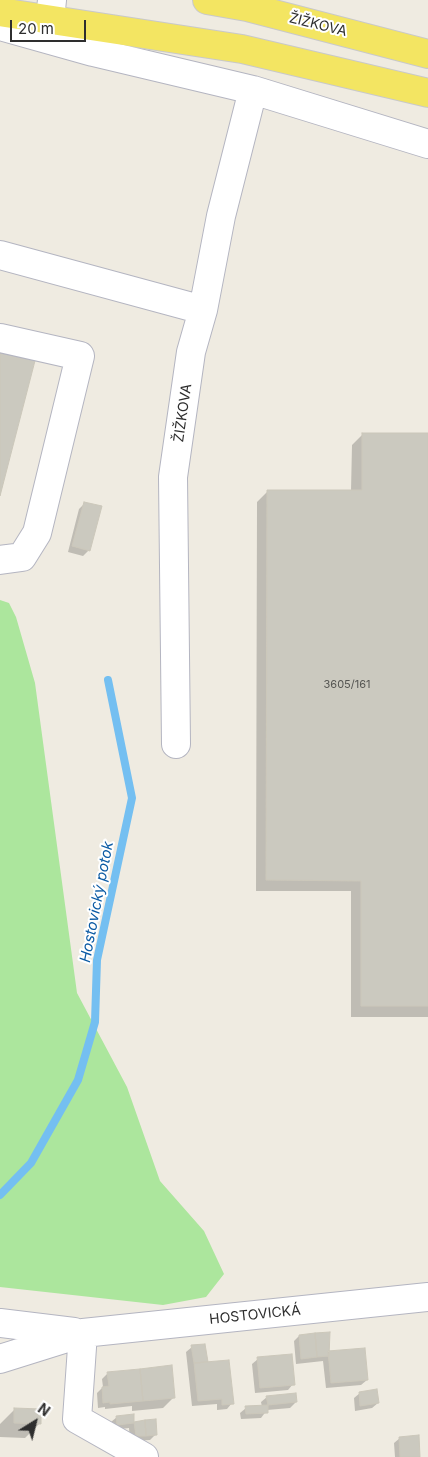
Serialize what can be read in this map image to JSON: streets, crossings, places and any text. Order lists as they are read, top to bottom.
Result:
{
  "streets": {
    "main road": ["ŽIŽKOVA"],
    "street": ["HOSTOVICKÁ"]
  },
  "water": ["Hostovický potok"],
  "house_numbers": ["3605/161"],
  "scale_bar": "20 m",
  "north": "top right"
}
